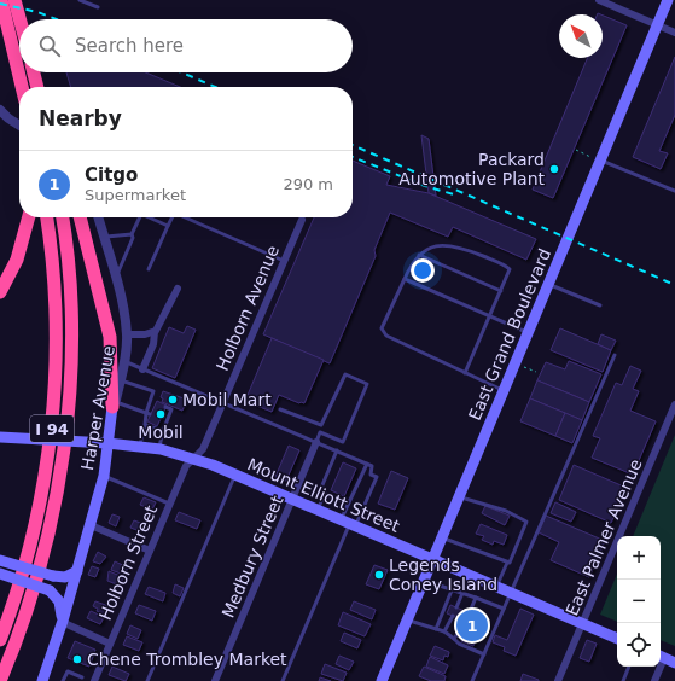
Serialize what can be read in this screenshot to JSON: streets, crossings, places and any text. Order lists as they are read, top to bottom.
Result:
{
  "streets": {
    "highway": ["I 94"],
    "main road": ["East Grand Boulevard", "Harper Avenue", "Mount Elliott Street"],
    "street": [
      "Holborn Avenue",
      "East Palmer Avenue",
      "Medbury Street",
      "Holborn Street"
    ]
  },
  "crossings": [
    ["Holborn Avenue", "Mount Elliott Street"],
    ["Holborn Avenue", "Holborn Street"],
    ["East Grand Boulevard", "Mount Elliott Street"],
    ["Harper Avenue", "Mount Elliott Street"],
    ["Mount Elliott Street", "East Palmer Avenue"],
    ["Mount Elliott Street", "Medbury Street"],
    ["Mount Elliott Street", "Holborn Street"]
  ],
  "places": [
    "Packard Automotive Plant",
    "Mobil Mart",
    "Mobil",
    "Legends Coney Island",
    "Chene Trombley Market"
  ],
  "north": "top left",
  "page": {
    "search": "Search here",
    "heading": "Nearby",
    "list": [
      {
        "mark": "1",
        "name": "Citgo",
        "note": "Supermarket",
        "value": "290 m"
      }
    ],
    "map_buttons": ["+", "−"],
    "pins": "1"
  }
}
